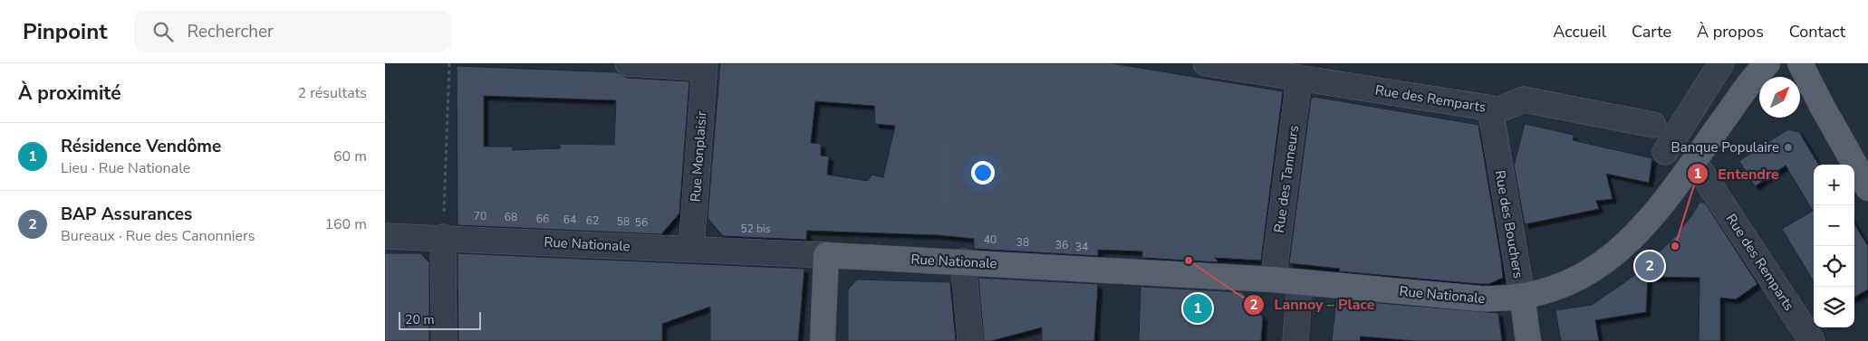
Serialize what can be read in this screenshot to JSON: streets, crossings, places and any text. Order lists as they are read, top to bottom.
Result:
{
  "streets": {
    "main road": ["Rue des Bouchers", "Rue Nationale"],
    "street": ["Rue des Remparts", "Rue Monplaisir", "Rue des Tanneurs"]
  },
  "crossings": [
    ["Rue des Remparts", "Rue des Tanneurs"],
    ["Rue des Remparts", "Rue des Bouchers"],
    ["Rue des Remparts", "Rue Nationale"],
    ["Rue Monplaisir", "Rue Nationale"],
    ["Rue des Tanneurs", "Rue Nationale"],
    ["Rue des Bouchers", "Rue Nationale"]
  ],
  "places": ["Banque Populaire", "Entendre", "Lannoy – Place"],
  "house_numbers": [
    "70",
    "68",
    "66",
    "64",
    "62",
    "58",
    "56",
    "52 bis",
    "40",
    "38",
    "36",
    "34"
  ],
  "scale_bar": "20 m",
  "north": "top right",
  "page": {
    "header": "Pinpoint",
    "search": "Rechercher",
    "nav": [
      "Accueil",
      "Carte",
      "À propos",
      "Contact"
    ],
    "heading": ["À proximité", "2 résultats"],
    "list": [
      {
        "mark": "1",
        "name": "Résidence Vendôme",
        "note": "Lieu · Rue Nationale",
        "value": "60 m"
      },
      {
        "mark": "2",
        "name": "BAP Assurances",
        "note": "Bureaux · Rue des Canonniers",
        "value": "160 m"
      }
    ],
    "map_buttons": ["+", "−"],
    "pins": ["2", "1"],
    "scale": "20 m"
  }
}
